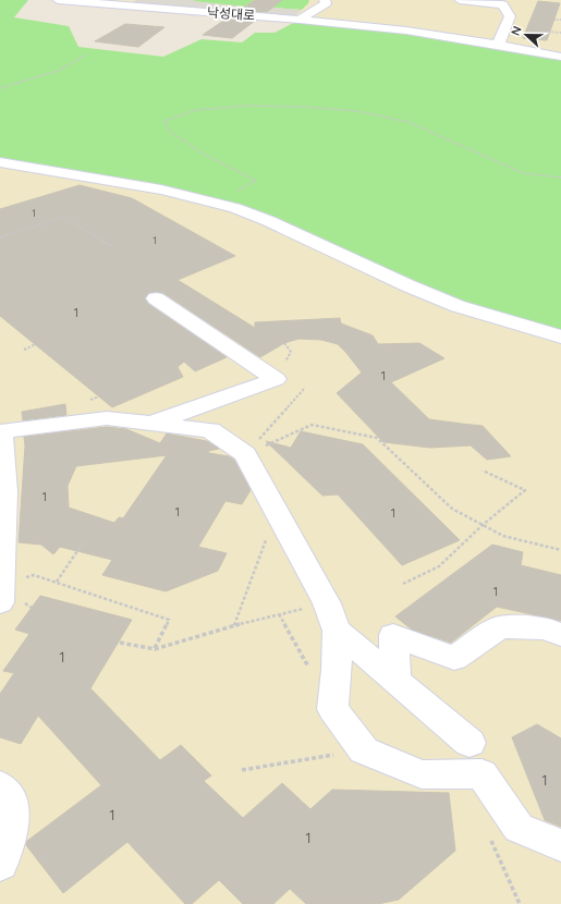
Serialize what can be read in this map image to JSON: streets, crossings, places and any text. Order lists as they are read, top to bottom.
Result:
{
  "streets": {
    "street": ["낙성대로"]
  },
  "house_numbers": [
    "1",
    "1",
    "1",
    "1",
    "1",
    "1",
    "1",
    "1",
    "1",
    "1",
    "1",
    "1"
  ],
  "north": "left"
}
